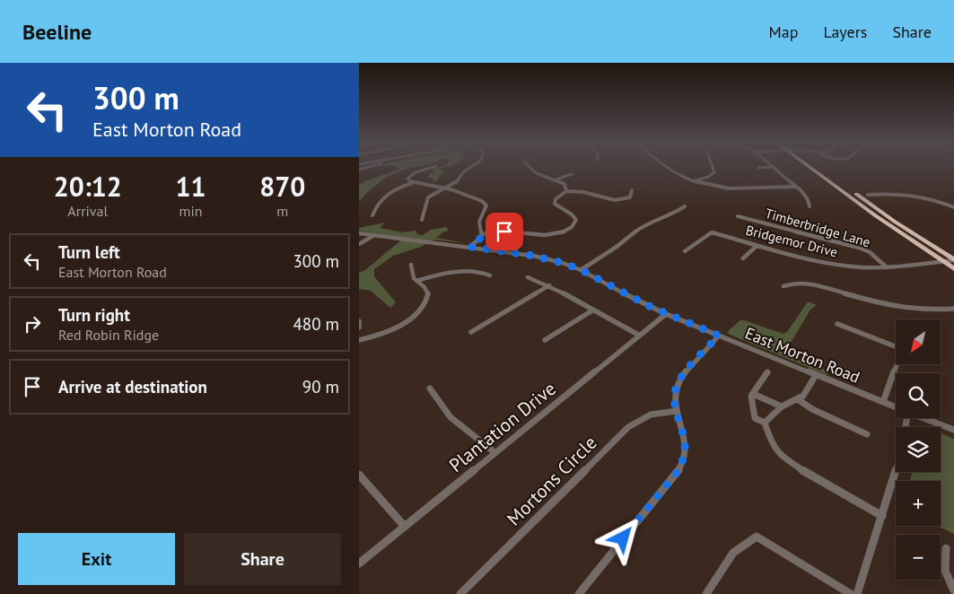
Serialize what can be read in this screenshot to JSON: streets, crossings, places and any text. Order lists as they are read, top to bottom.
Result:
{
  "streets": {
    "street": [
      "Timberbridge Lane",
      "Bridgemor Drive",
      "East Morton Road",
      "Plantation Drive",
      "Mortons Circle"
    ]
  },
  "crossings": [
    ["Timberbridge Lane", "Bridgemor Drive"],
    ["East Morton Road", "Plantation Drive"]
  ],
  "north": "bottom left",
  "page": {
    "header": "Beeline",
    "nav": ["Map", "Layers", "Share"],
    "turn": ["300 m", "East Morton Road"],
    "eta": [
      "20:12",
      "Arrival",
      "11",
      "min",
      "870",
      "m"
    ],
    "list": [
      {
        "name": "Turn left",
        "note": "East Morton Road",
        "value": "300 m"
      },
      {
        "name": "Turn right",
        "note": "Red Robin Ridge",
        "value": "480 m"
      },
      {
        "name": "Arrive at destination",
        "value": "90 m"
      }
    ],
    "map_buttons": ["+", "−"],
    "buttons": ["Exit", "Share"]
  }
}
